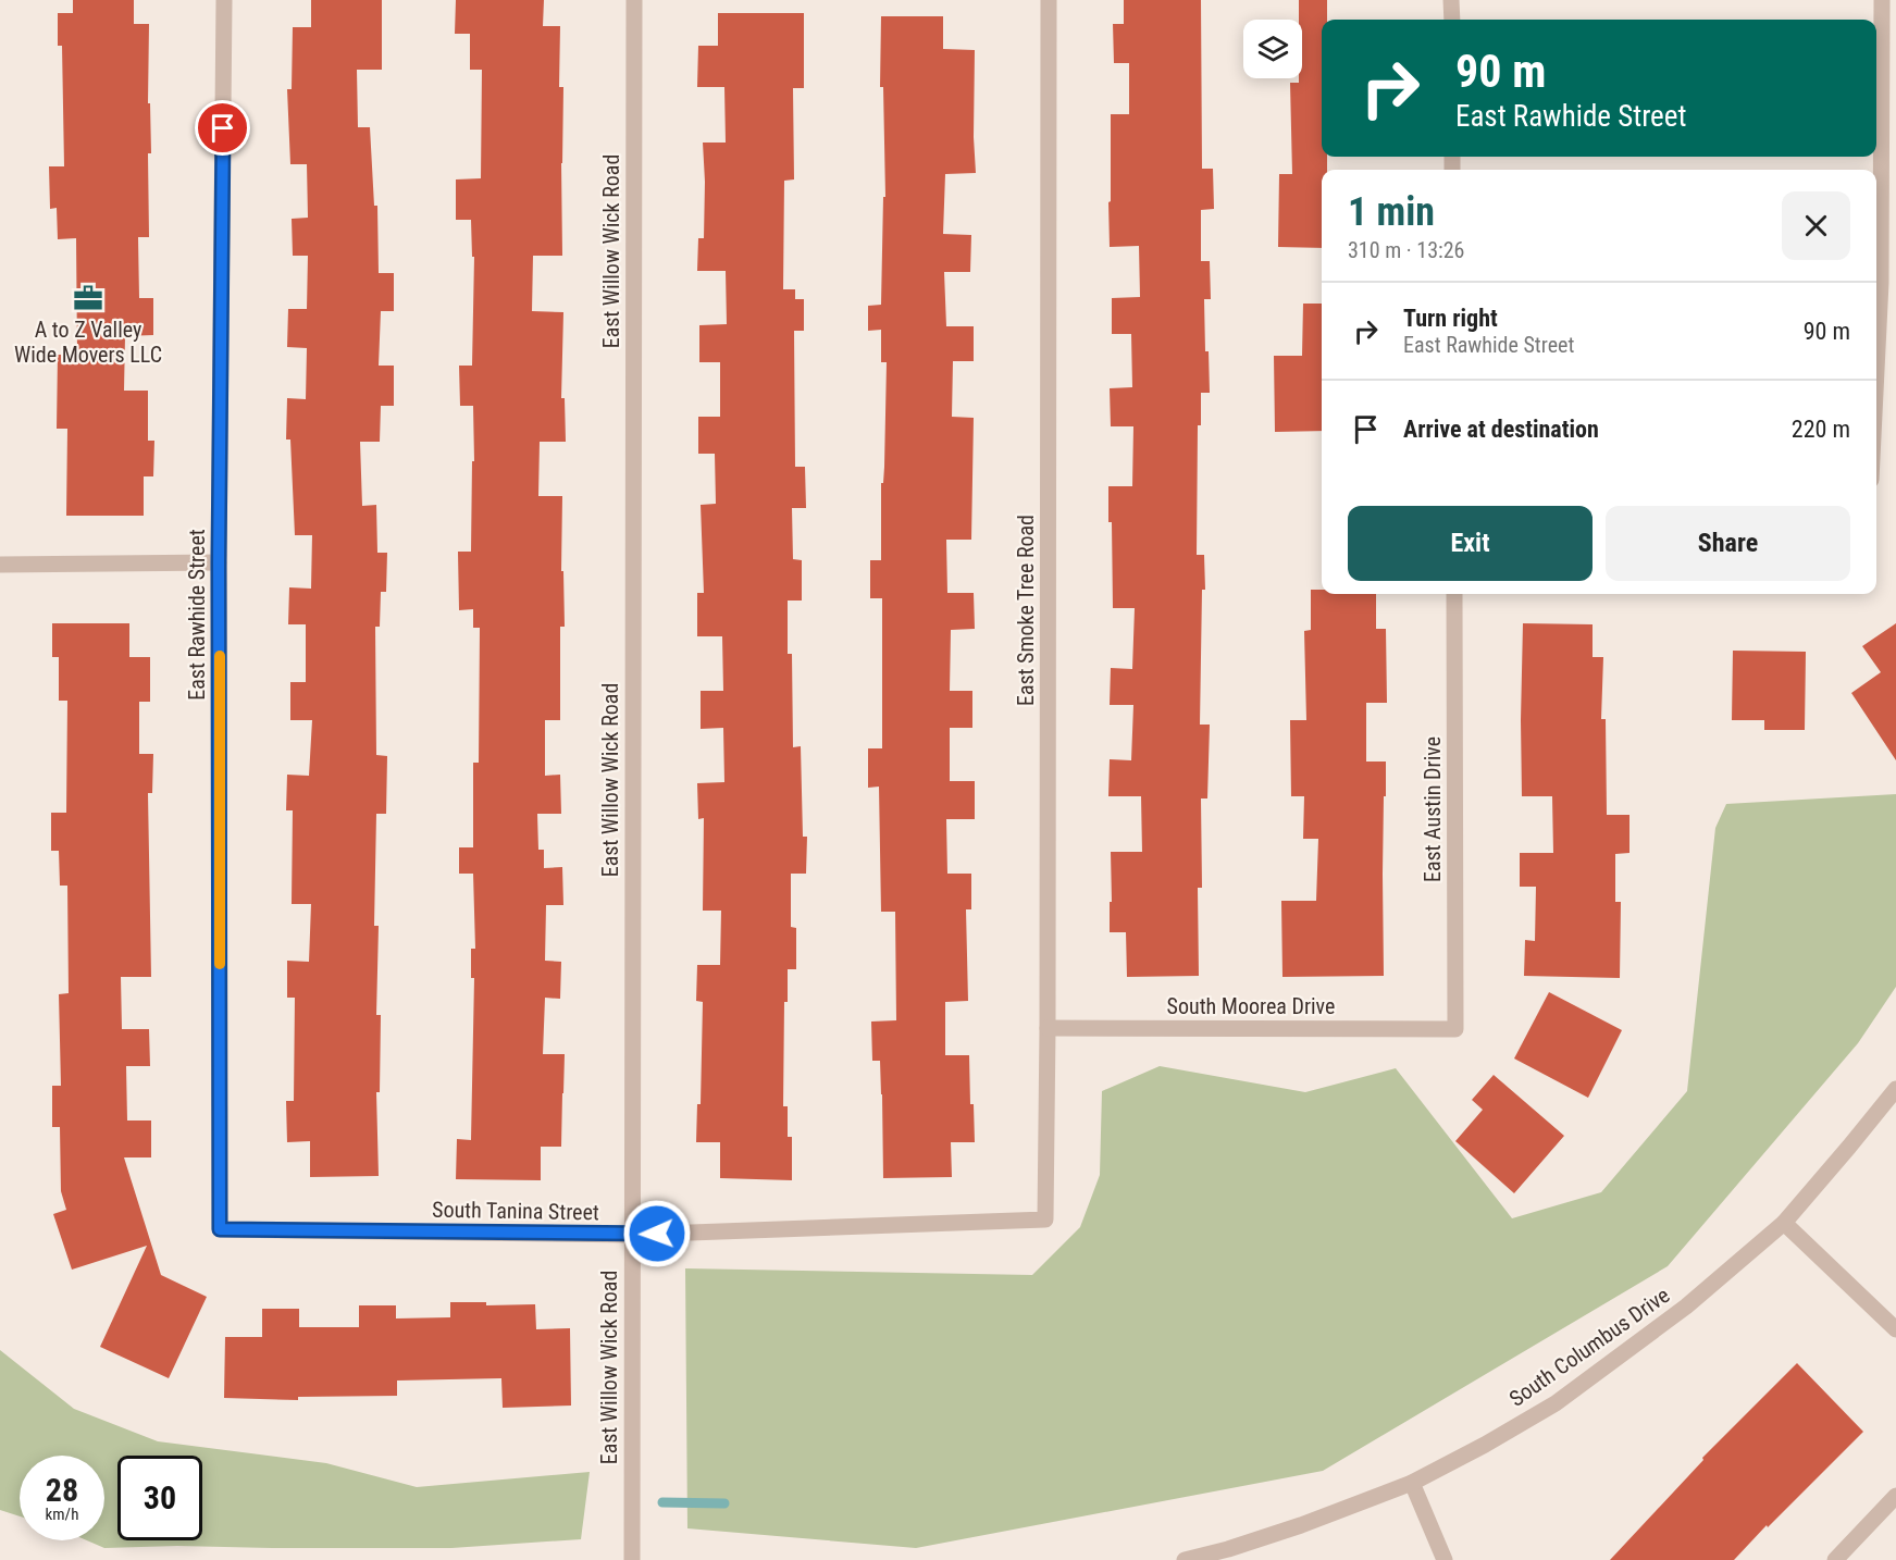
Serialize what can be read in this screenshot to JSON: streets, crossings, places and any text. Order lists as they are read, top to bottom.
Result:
{
  "streets": {
    "street": [
      "East Willow Wick Road",
      "East Smoke Tree Road",
      "East Rawhide Street",
      "East Austin Drive",
      "South Moorea Drive",
      "South Tanina Street",
      "South Columbus Drive"
    ]
  },
  "crossings": [
    ["East Willow Wick Road", "South Tanina Street"],
    ["East Smoke Tree Road", "South Moorea Drive"],
    ["East Smoke Tree Road", "South Tanina Street"],
    ["East Rawhide Street", "South Tanina Street"],
    ["East Austin Drive", "South Moorea Drive"]
  ],
  "places": {
    "office": ["A to Z Valley Wide Movers LLC"]
  },
  "page": {
    "turn": ["90 m", "East Rawhide Street"],
    "heading": ["1 min", "310 m · 13:26"],
    "list": [
      {
        "name": "Turn right",
        "note": "East Rawhide Street",
        "value": "90 m"
      },
      {
        "name": "Arrive at destination",
        "value": "220 m"
      }
    ],
    "buttons": ["Exit", "Share"],
    "speed": "28 km/h",
    "limit": "30"
  }
}
